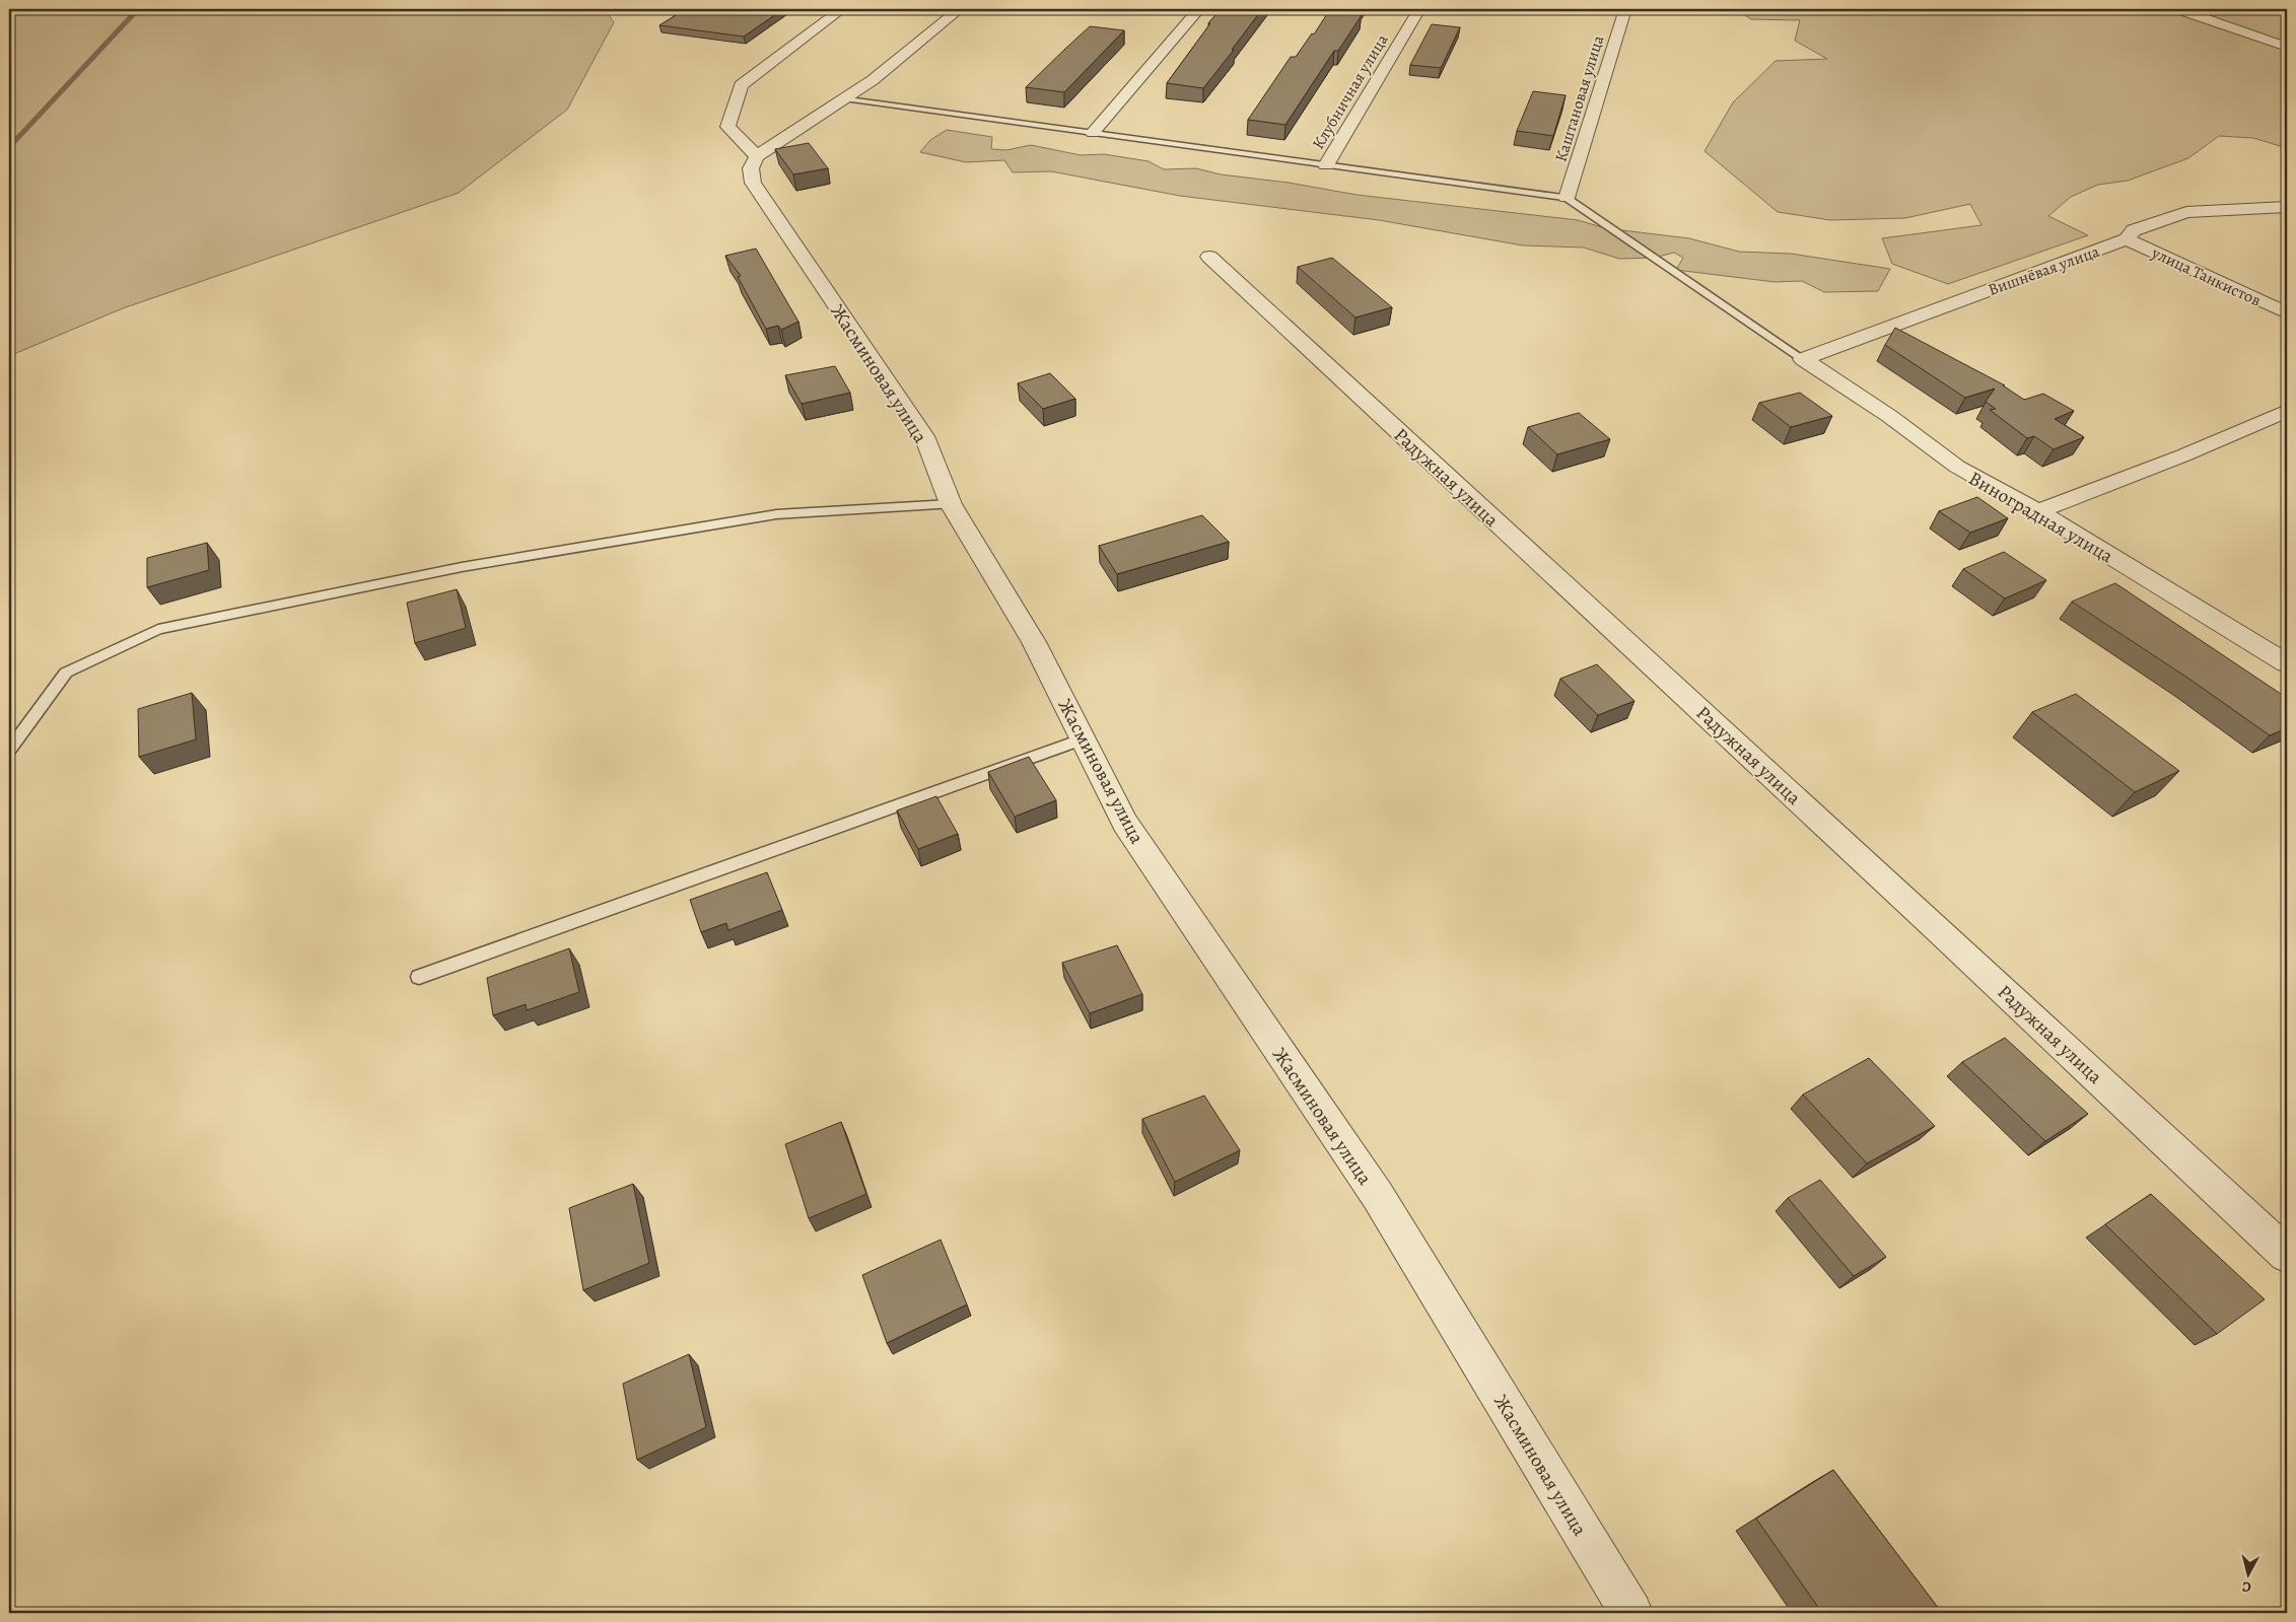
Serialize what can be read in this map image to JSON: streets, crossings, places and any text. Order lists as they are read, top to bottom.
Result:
{
  "streets": {
    "street": [
      "Клубничная улица",
      "Каштановая улица",
      "Вишнёвая улица",
      "улица Танкистов",
      "Жасминовая улица",
      "Радужная улица",
      "Виноградная улица"
    ]
  },
  "crossings": [
    ["Вишнёвая улица", "улица Танкистов"],
    ["Вишнёвая улица", "Виноградная улица"]
  ],
  "north": "bottom"
}
